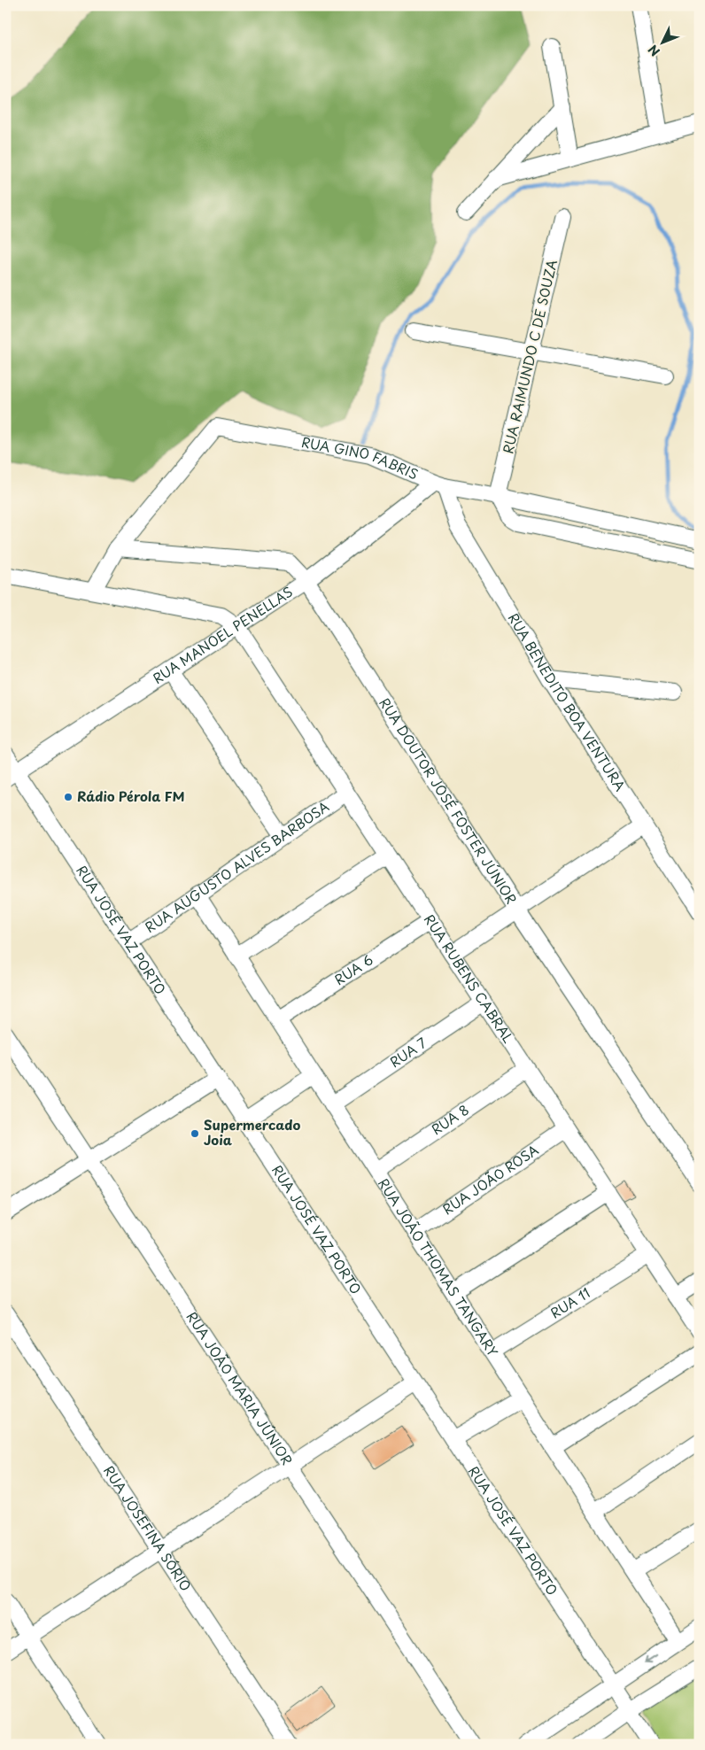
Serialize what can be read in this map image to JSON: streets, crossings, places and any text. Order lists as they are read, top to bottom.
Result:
{
  "streets": {
    "street": [
      "RUA RAIMUNDO C DE SOUZA",
      "RUA GINO FABRIS",
      "RUA MANOEL PENELLAS",
      "RUA BENEDITO BOA VENTURA",
      "RUA DOUTOR JOSÉ FOSTER JÚNIOR",
      "RUA AUGUSTO ALVES BARBOSA",
      "RUA JOSÉ VAZ PORTO",
      "RUA 6",
      "RUA RUBENS CABRAL",
      "RUA 7",
      "RUA 8",
      "RUA JOÃO ROSA",
      "RUA JOÃO THOMAS TANGARY",
      "RUA 11",
      "RUA JOÃO MARIA JÚNIOR",
      "RUA JOSEFINA SÓRIO"
    ]
  },
  "crossings": [
    ["RUA RAIMUNDO C DE SOUZA", "RUA GINO FABRIS"],
    ["RUA GINO FABRIS", "RUA MANOEL PENELLAS"],
    ["RUA GINO FABRIS", "RUA BENEDITO BOA VENTURA"],
    ["RUA GINO FABRIS", "RUA DOUTOR JOSÉ FOSTER JÚNIOR"],
    ["RUA MANOEL PENELLAS", "RUA BENEDITO BOA VENTURA"],
    ["RUA MANOEL PENELLAS", "RUA DOUTOR JOSÉ FOSTER JÚNIOR"],
    ["RUA MANOEL PENELLAS", "RUA JOSÉ VAZ PORTO"],
    ["RUA MANOEL PENELLAS", "RUA RUBENS CABRAL"],
    ["RUA AUGUSTO ALVES BARBOSA", "RUA JOSÉ VAZ PORTO"],
    ["RUA AUGUSTO ALVES BARBOSA", "RUA RUBENS CABRAL"],
    ["RUA AUGUSTO ALVES BARBOSA", "RUA JOÃO THOMAS TANGARY"],
    ["RUA 6", "RUA RUBENS CABRAL"],
    ["RUA 6", "RUA JOÃO THOMAS TANGARY"],
    ["RUA RUBENS CABRAL", "RUA 7"],
    ["RUA RUBENS CABRAL", "RUA 8"],
    ["RUA RUBENS CABRAL", "RUA JOÃO ROSA"],
    ["RUA RUBENS CABRAL", "RUA 11"],
    ["RUA 7", "RUA JOÃO THOMAS TANGARY"],
    ["RUA 8", "RUA JOÃO THOMAS TANGARY"],
    ["RUA JOÃO ROSA", "RUA JOÃO THOMAS TANGARY"],
    ["RUA JOÃO THOMAS TANGARY", "RUA 11"]
  ],
  "places": ["Rádio Pérola FM", "Supermercado Joia"],
  "north": "bottom left"
}
